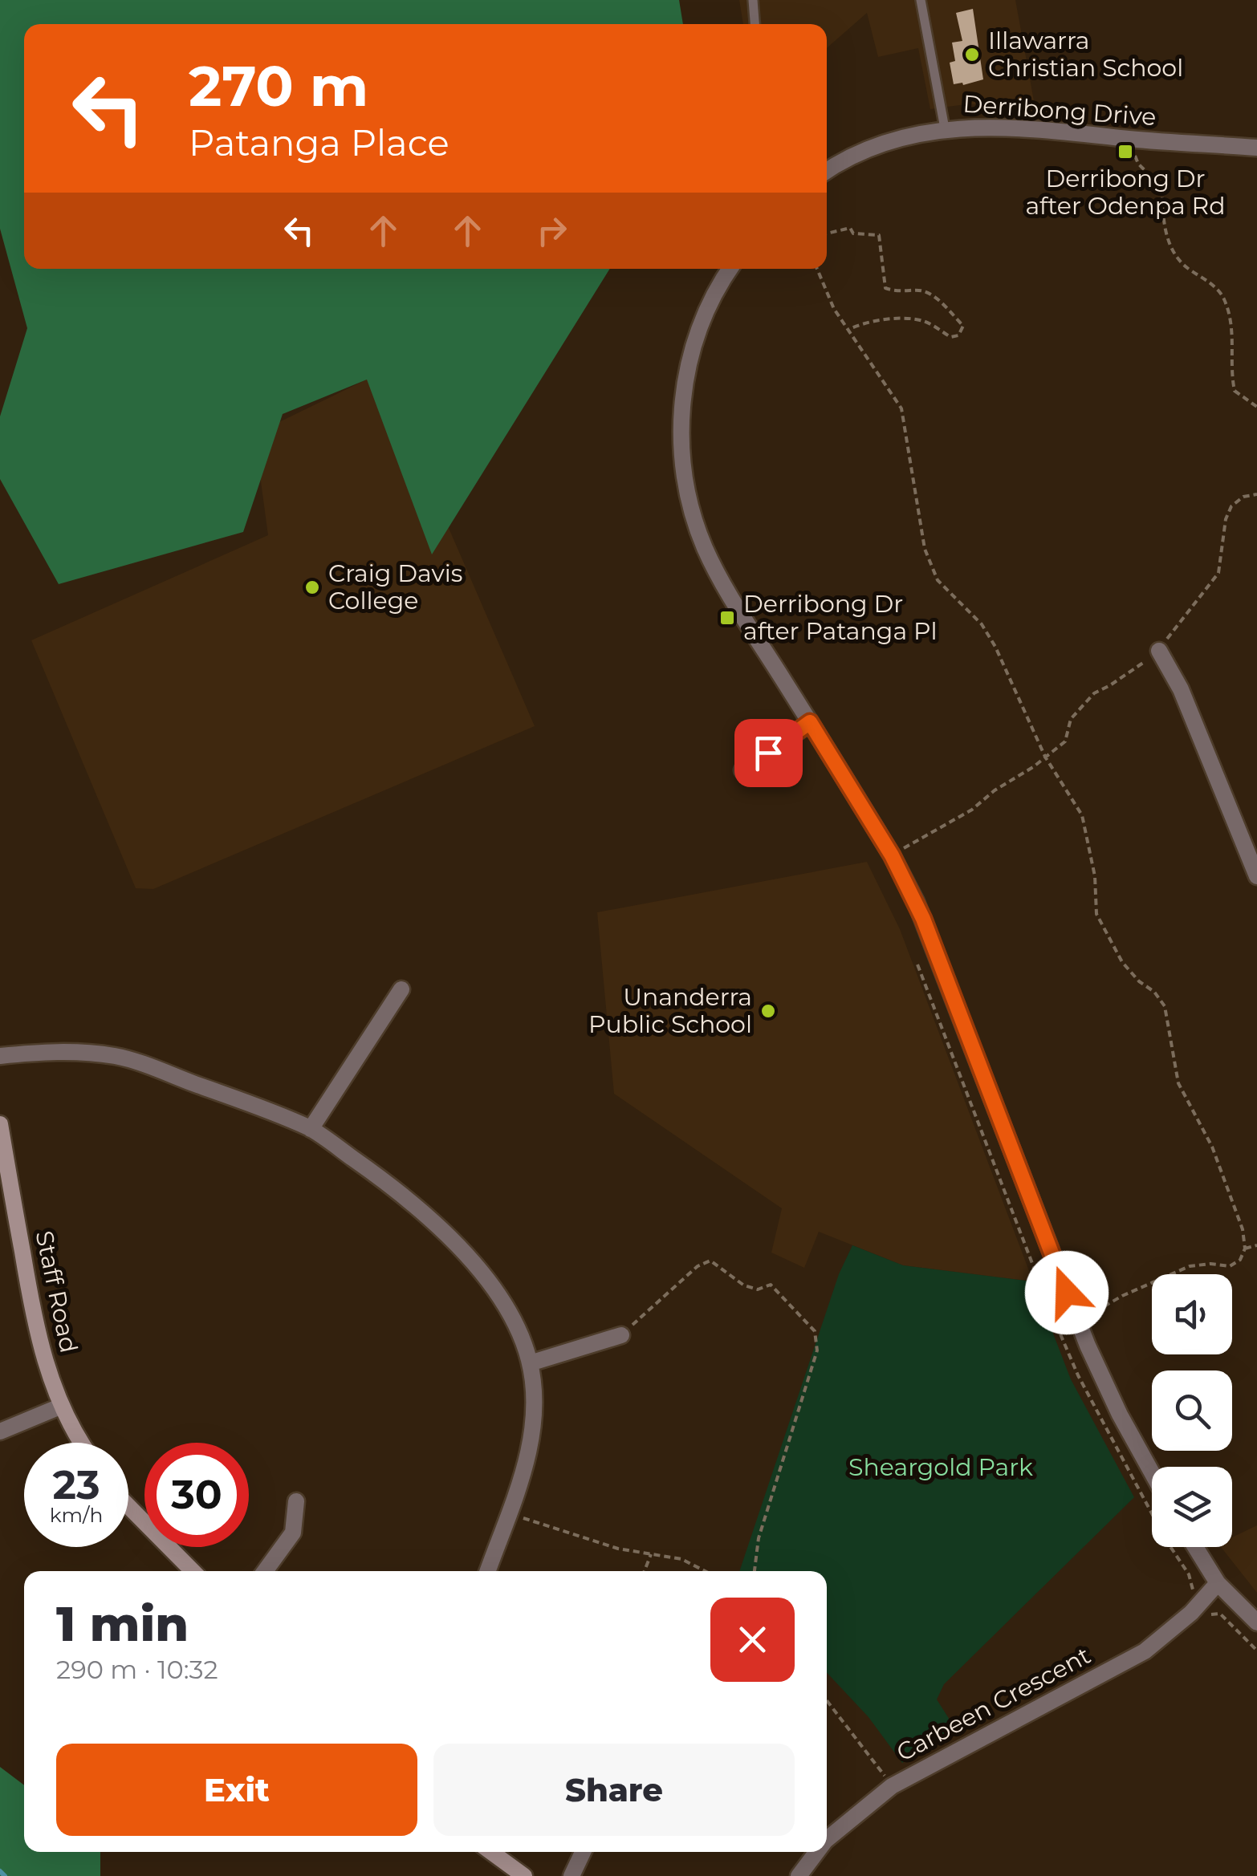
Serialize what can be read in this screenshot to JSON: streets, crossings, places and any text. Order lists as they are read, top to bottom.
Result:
{
  "streets": {
    "street": ["Derribong Drive", "Staff Road", "Carbeen Crescent"]
  },
  "parks": ["Sheargold Park"],
  "places": {
    "other": ["Illawarra Christian School", "Craig Davis College", "Unanderra Public School"],
    "transit": ["Derribong Dr after Odenpa Rd", "Derribong Dr after Patanga Pl"]
  },
  "page": {
    "turn": ["270 m", "Patanga Place"],
    "speed": "23 km/h",
    "limit": "30",
    "heading": ["1 min", "290 m · 10:32"],
    "buttons": ["Exit", "Share"]
  }
}
